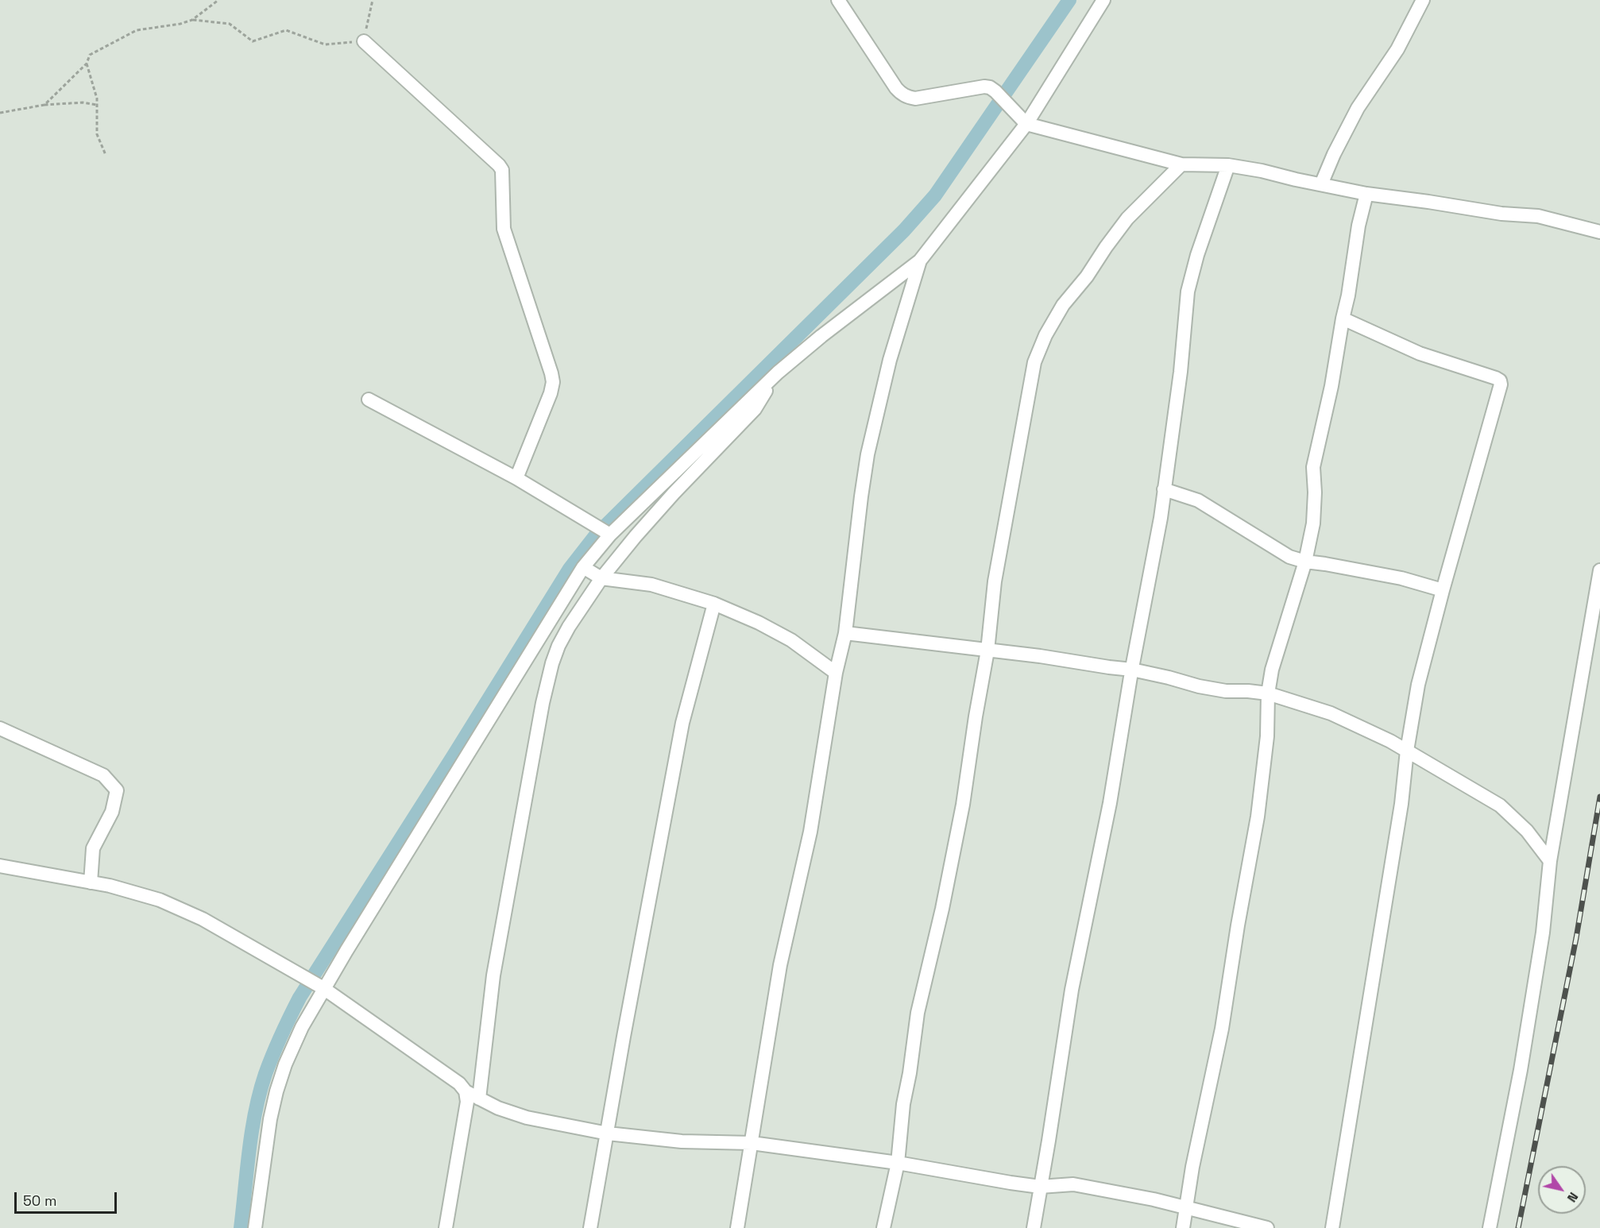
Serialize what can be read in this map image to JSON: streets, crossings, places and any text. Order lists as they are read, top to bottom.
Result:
{
  "scale_bar": "50 m",
  "north": "bottom right"
}
